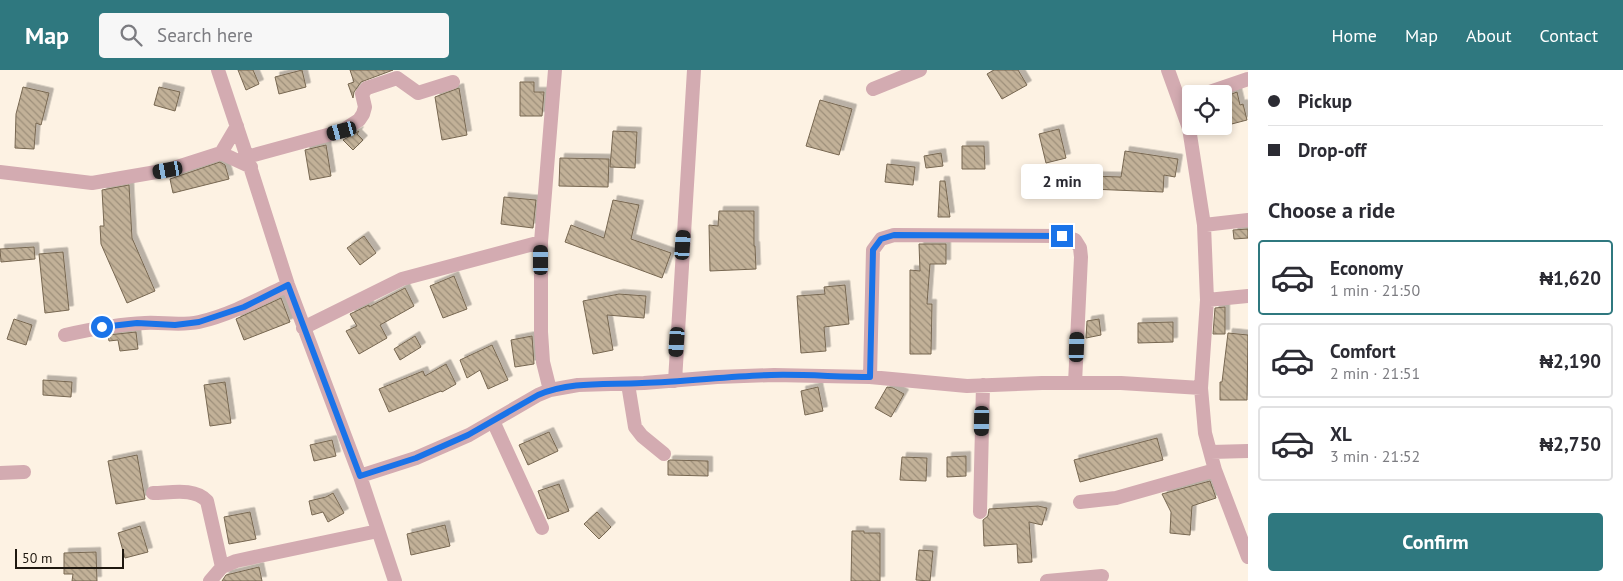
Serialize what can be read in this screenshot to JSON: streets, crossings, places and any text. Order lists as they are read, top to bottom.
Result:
{
  "scale_bar": "50 m",
  "page": {
    "header": "Map",
    "search": "Search here",
    "nav": [
      "Home",
      "Map",
      "About",
      "Contact"
    ],
    "banner": ["Pickup", "Drop-off"],
    "bubble": "2 min",
    "heading": "Choose a ride",
    "list": [
      {
        "name": "Economy",
        "note": "1 min · 21:50",
        "value": "₦1,620"
      },
      {
        "name": "Comfort",
        "note": "2 min · 21:51",
        "value": "₦2,190"
      },
      {
        "name": "XL",
        "note": "3 min · 21:52",
        "value": "₦2,750"
      }
    ],
    "buttons": "Confirm",
    "scale": "50 m"
  }
}
